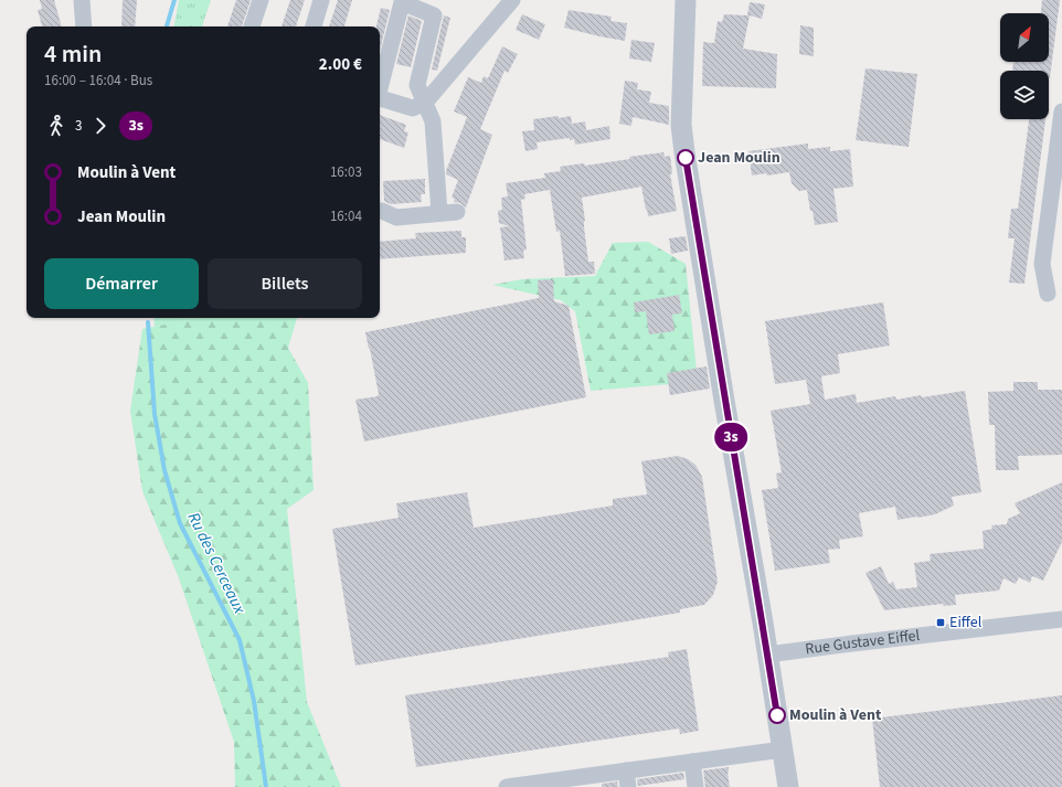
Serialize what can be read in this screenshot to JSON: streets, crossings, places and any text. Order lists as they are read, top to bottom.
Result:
{
  "streets": {
    "street": ["Rue Gustave Eiffel"]
  },
  "water": ["Ru des Cerceaux"],
  "places": {
    "other": ["Jean Moulin", "Moulin à Vent"],
    "transit": ["Eiffel"]
  },
  "lines": ["bus line 3s"],
  "north": "top right",
  "page": {
    "on_map": "3s",
    "heading": ["4 min", "16:00 – 16:04 · Bus", "2.00 €"],
    "legs": ["3", "3s"],
    "list": [
      {
        "name": "Moulin à Vent",
        "value": "16:03"
      },
      {
        "name": "Jean Moulin",
        "value": "16:04"
      }
    ],
    "buttons": ["Démarrer", "Billets"]
  }
}
